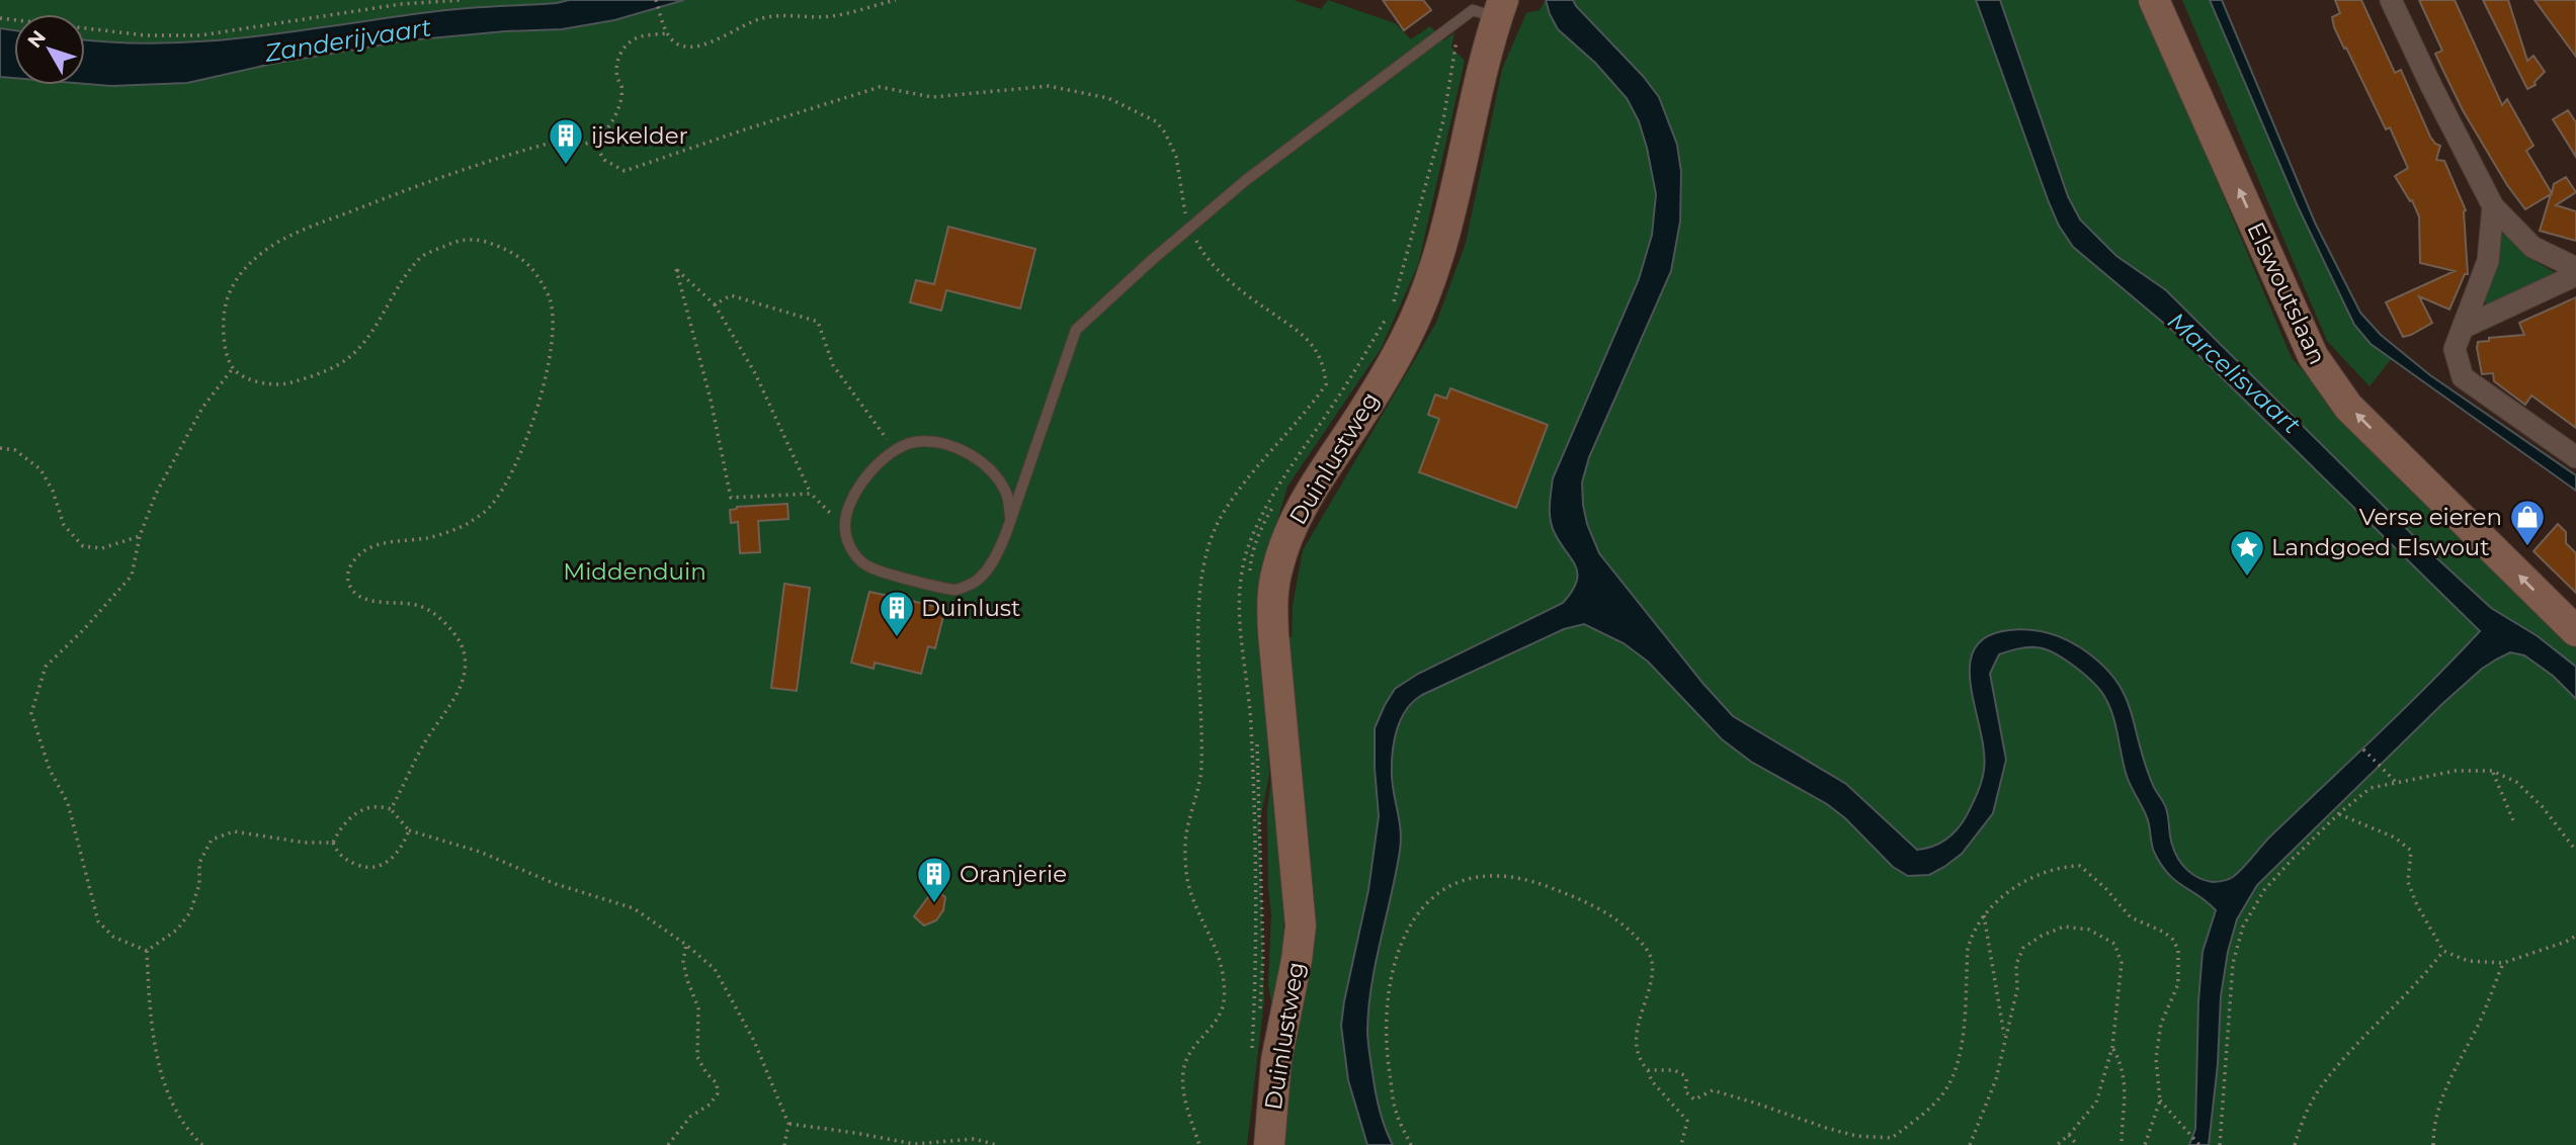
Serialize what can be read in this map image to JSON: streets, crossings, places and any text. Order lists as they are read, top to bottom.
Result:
{
  "streets": {
    "street": ["Elswoutslaan", "Duinlustweg"]
  },
  "water": ["Zanderijvaart", "Marcelisvaart"],
  "parks": ["Middenduin"],
  "places": {
    "building": ["ijskelder", "Duinlust", "Oranjerie"],
    "shop": ["Verse eieren"],
    "place": ["Landgoed Elswout"]
  },
  "north": "top left"
}
